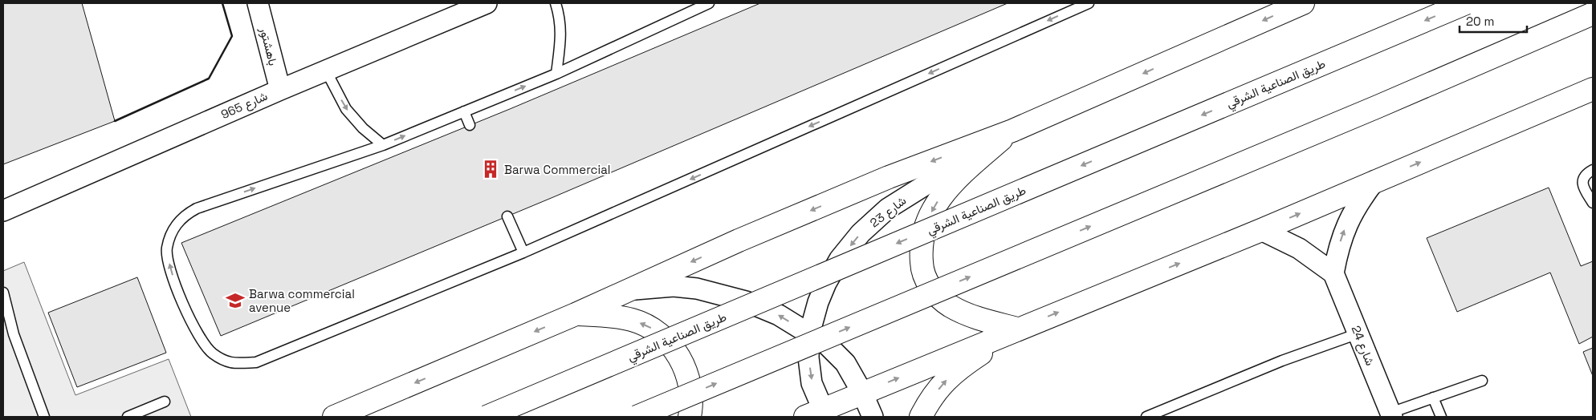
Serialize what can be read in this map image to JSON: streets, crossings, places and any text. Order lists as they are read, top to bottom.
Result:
{
  "streets": {
    "main road": ["طريق الصناعية الشرقي"],
    "street": [
      "باهشتور",
      "شارع 965",
      "شارع 23",
      "شارع 24"
    ]
  },
  "crossings": [
    ["باهشتور", "شارع 965"]
  ],
  "one_way": ["شارع 23"],
  "places": {
    "building": ["Barwa Commercial"],
    "school or university": ["Barwa commercial avenue"]
  },
  "scale_bar": "20 m"
}
